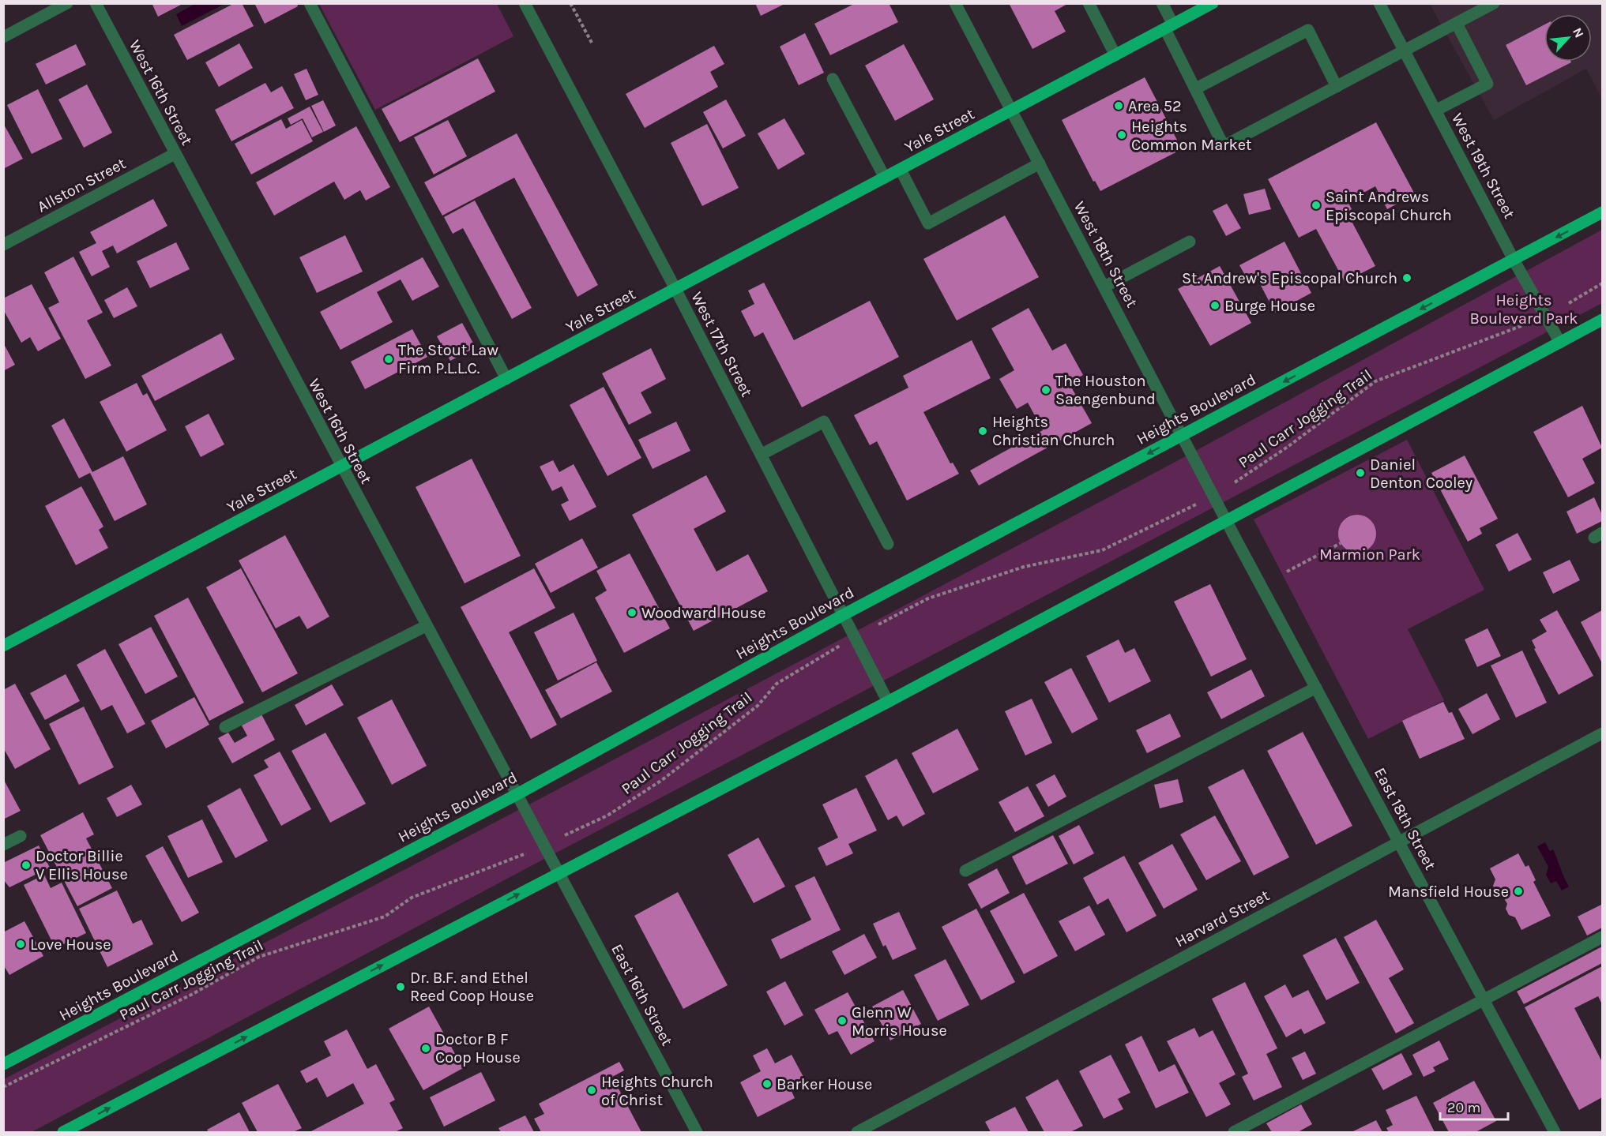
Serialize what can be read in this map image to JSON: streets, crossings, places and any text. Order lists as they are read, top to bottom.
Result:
{
  "streets": {
    "main road": ["Yale Street", "Heights Boulevard"],
    "street": [
      "West 16th Street",
      "West 19th Street",
      "Allston Street",
      "West 18th Street",
      "West 17th Street",
      "East 18th Street",
      "Harvard Street",
      "East 16th Street"
    ],
    "path": ["Paul Carr Jogging Trail"]
  },
  "crossings": [
    ["West 16th Street", "Yale Street"],
    ["West 16th Street", "Allston Street"],
    ["West 16th Street", "Heights Boulevard"],
    ["West 16th Street", "East 16th Street"],
    ["Yale Street", "West 18th Street"],
    ["Yale Street", "West 17th Street"],
    ["West 19th Street", "Heights Boulevard"],
    ["West 18th Street", "Heights Boulevard"],
    ["West 18th Street", "East 18th Street"],
    ["West 17th Street", "Heights Boulevard"],
    ["East 18th Street", "Harvard Street"]
  ],
  "parks": ["Heights Boulevard Park", "Marmion Park"],
  "places": [
    "Area 52",
    "Heights Common Market",
    "Saint Andrews Episcopal Church",
    "St. Andrew's Episcopal Church",
    "Burge House",
    "The Stout Law Firm P.L.L.C.",
    "The Houston Saengenbund",
    "Heights Christian Church",
    "Daniel Denton Cooley",
    "Woodward House",
    "Doctor Billie V Ellis House",
    "Mansfield House",
    "Love House",
    "Dr. B.F. and Ethel Reed Coop House",
    "Glenn W Morris House",
    "Doctor B F Coop House",
    "Barker House",
    "Heights Church of Christ"
  ],
  "scale_bar": "20 m",
  "north": "top right"
}
